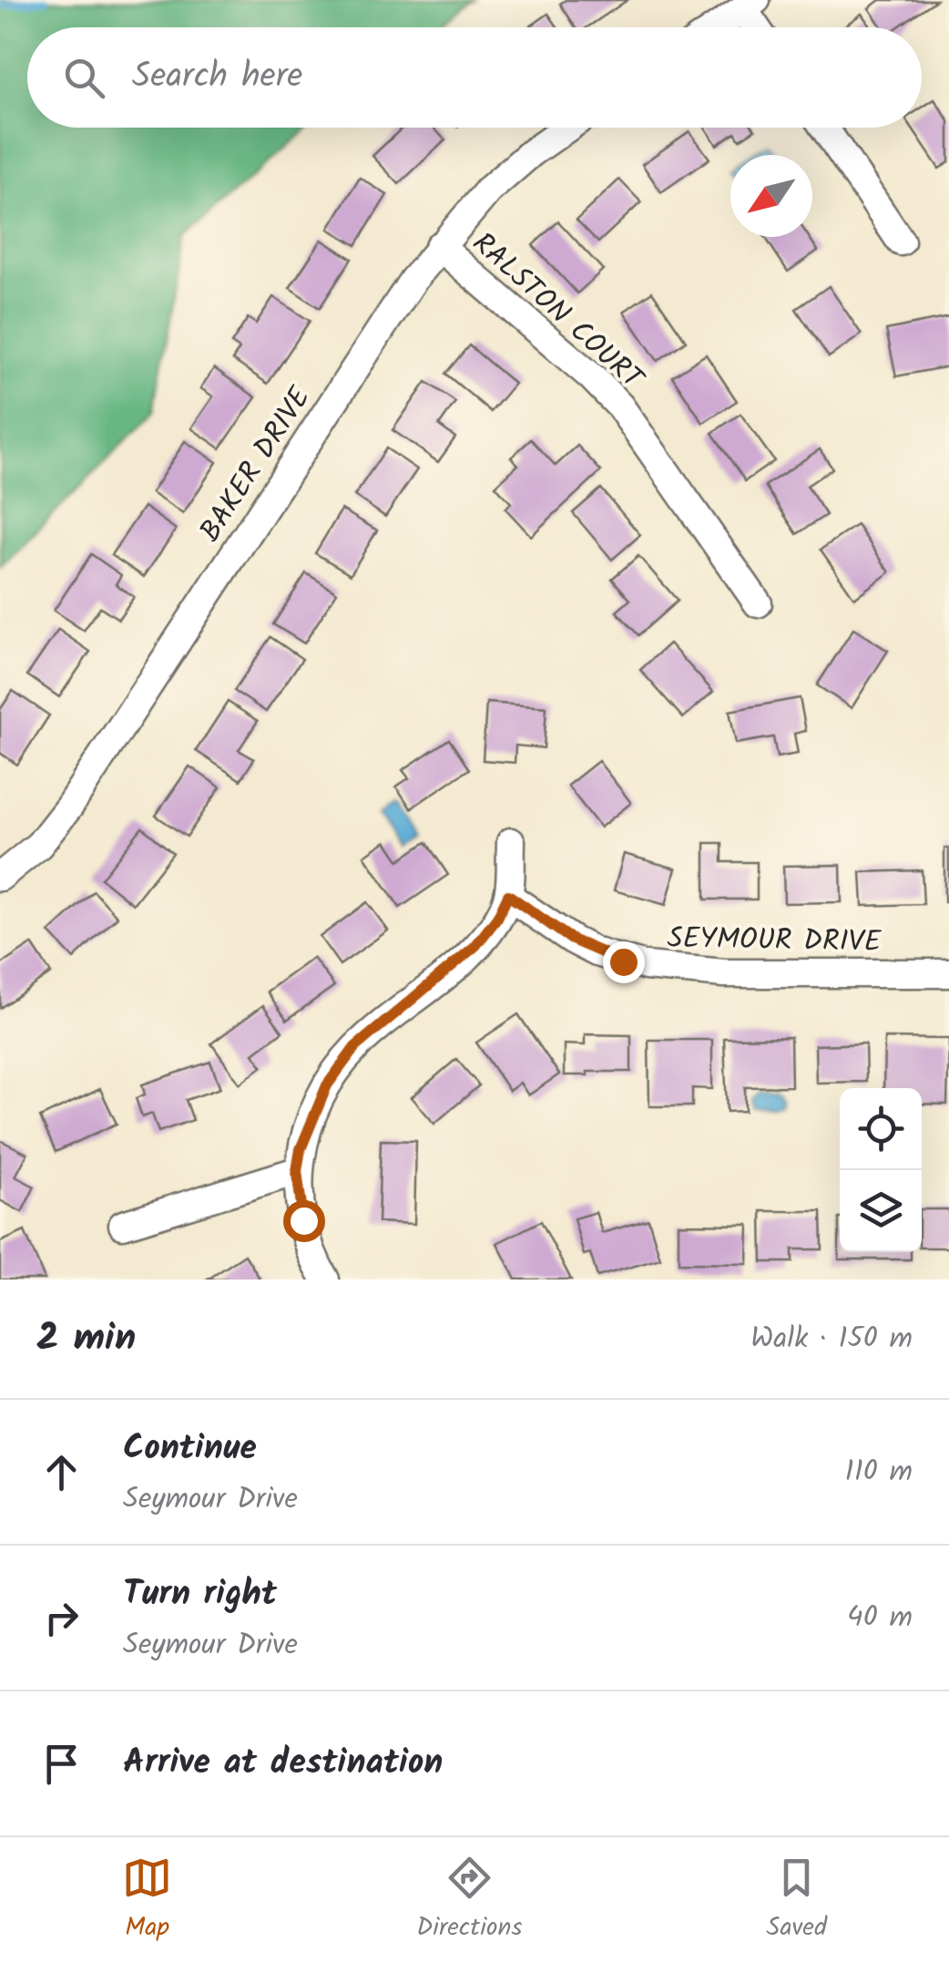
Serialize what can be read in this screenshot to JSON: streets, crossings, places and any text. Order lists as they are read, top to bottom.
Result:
{
  "streets": {
    "street": ["RALSTON COURT", "BAKER DRIVE", "SEYMOUR DRIVE"]
  },
  "crossings": [
    ["RALSTON COURT", "BAKER DRIVE"]
  ],
  "north": "bottom left",
  "page": {
    "search": "Search here",
    "heading": ["2 min", "Walk · 150 m"],
    "list": [
      ["Continue", "Seymour Drive", "110 m"],
      ["Turn right", "Seymour Drive", "40 m"],
      "Arrive at destination"
    ],
    "nav": ["Map", "Directions", "Saved"]
  }
}
